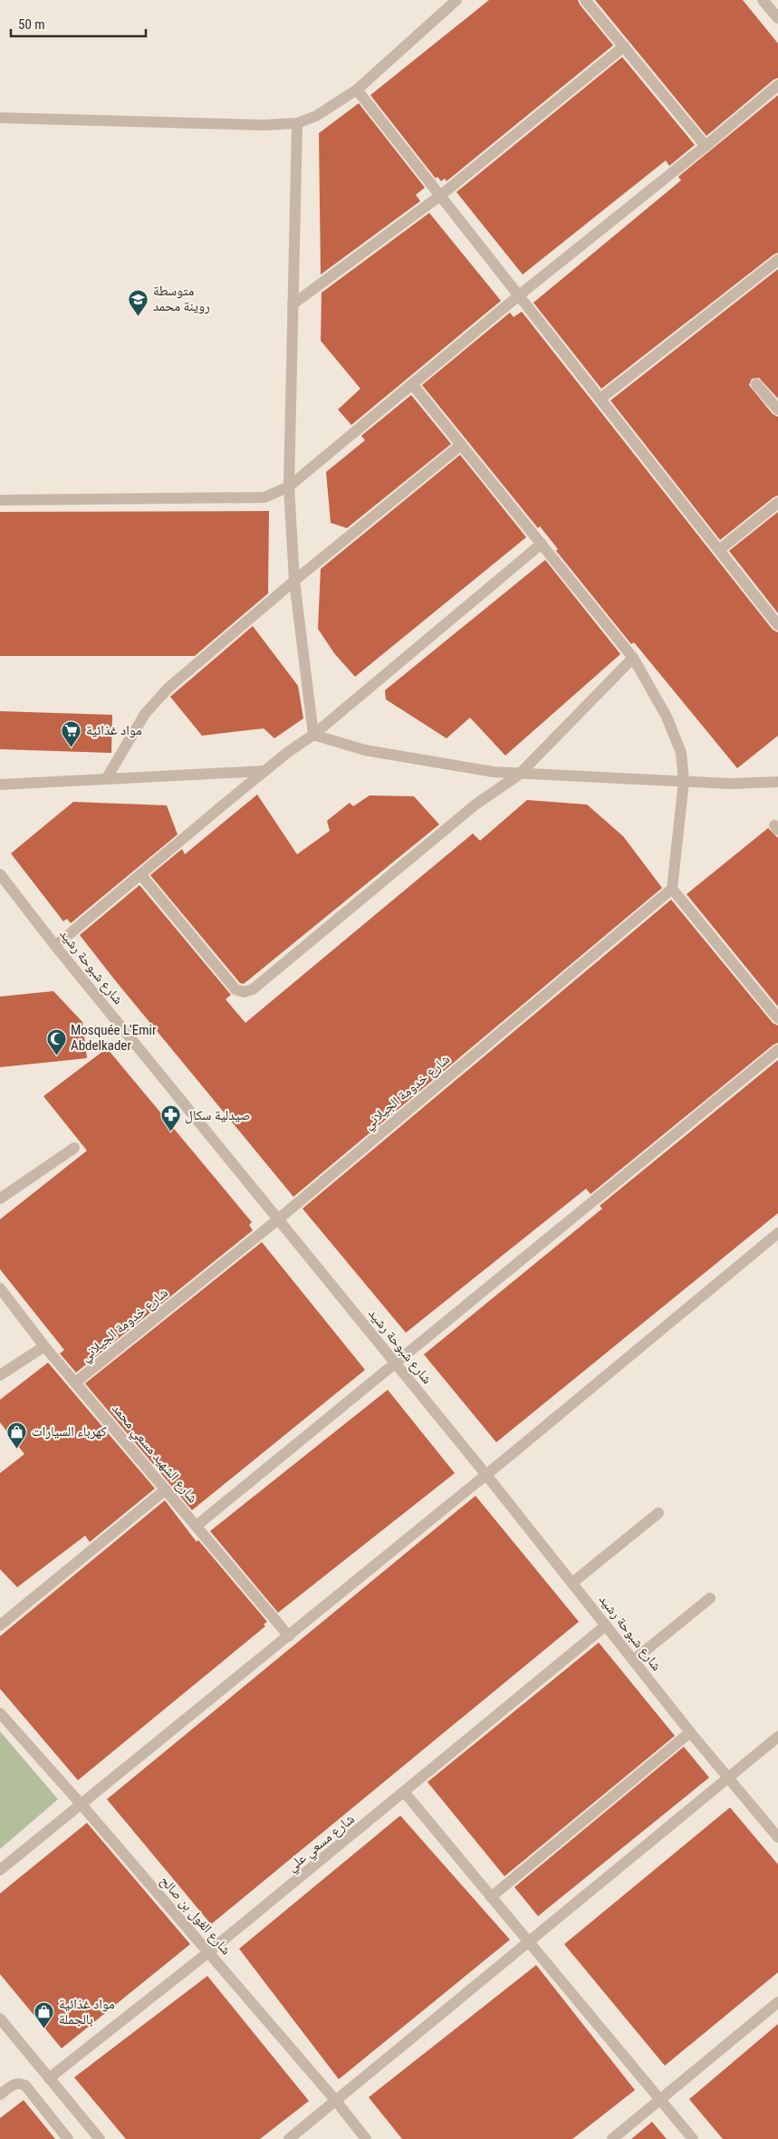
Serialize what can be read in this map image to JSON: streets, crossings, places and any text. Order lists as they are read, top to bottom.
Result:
{
  "streets": {
    "street": [
      "شارع شبوحة رشيد",
      "شارع خدومة الجيلاني",
      "شارع الشهيد مسعي محمد",
      "شارع مسعي علي",
      "شارع الغول بن صالح"
    ]
  },
  "crossings": [
    ["شارع شبوحة رشيد", "شارع خدومة الجيلاني"],
    ["شارع شبوحة رشيد", "شارع مسعي علي"],
    ["شارع خدومة الجيلاني", "شارع الشهيد مسعي محمد"],
    ["شارع مسعي علي", "شارع الغول بن صالح"]
  ],
  "places": {
    "school or university": ["متوسطة روينة محمد"],
    "supermarket": ["مواد غذائية"],
    "mosque": ["Mosquée L'Emir Abdelkader"],
    "pharmacy": ["صيدلية سكال"],
    "shop": ["كهرباء السيارات", "مواد غذائية بالجملة"]
  },
  "scale_bar": "50 m"
}
